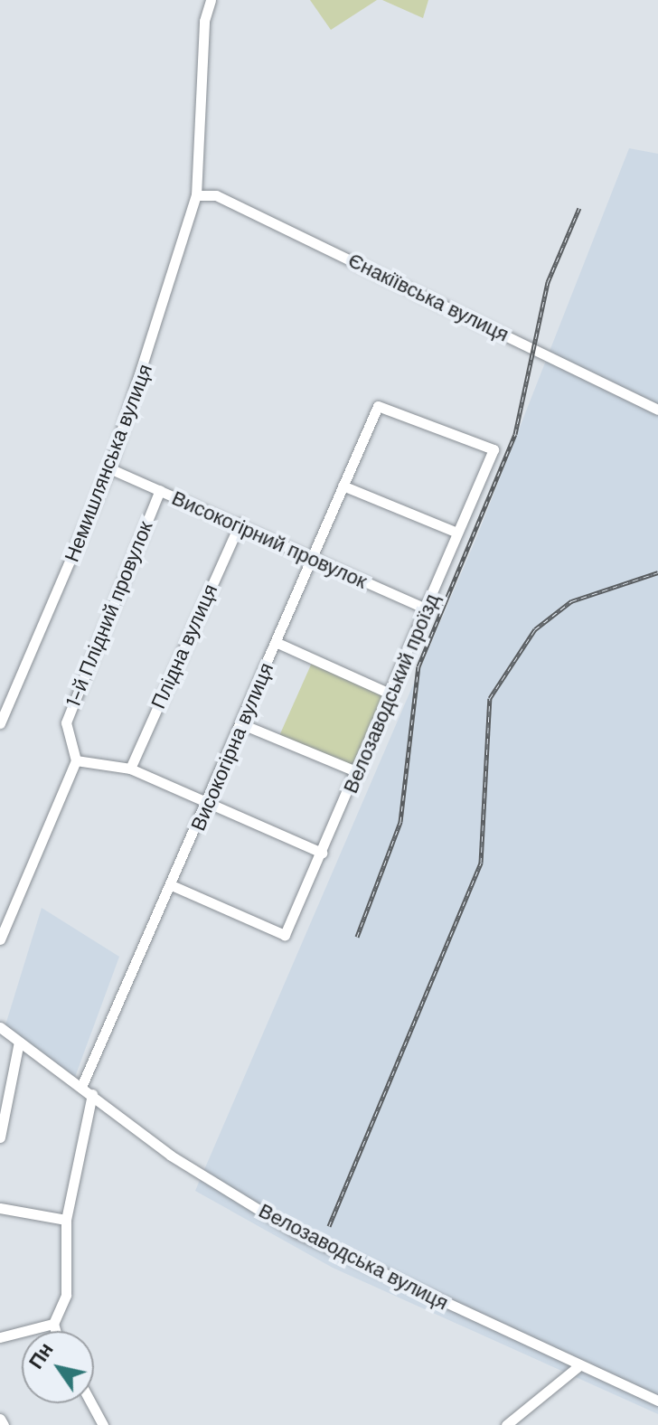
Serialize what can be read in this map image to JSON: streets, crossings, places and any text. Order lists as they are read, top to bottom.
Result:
{
  "streets": {
    "street": [
      "Єнакіївська вулиця",
      "Немишлянська вулиця",
      "Високогірний провулок",
      "1-й Плідний провулок",
      "Плідна вулиця",
      "Велозаводський проїзд",
      "Високогірна вулиця",
      "Велозаводська вулиця"
    ]
  },
  "crossings": [
    ["Єнакіївська вулиця", "Немишлянська вулиця"],
    ["Немишлянська вулиця", "Високогірний провулок"],
    ["Високогірний провулок", "1-й Плідний провулок"],
    ["Високогірний провулок", "Плідна вулиця"],
    ["Високогірний провулок", "Велозаводський проїзд"],
    ["Високогірний провулок", "Високогірна вулиця"],
    ["Велозаводський проїзд", "Високогірна вулиця"],
    ["Високогірна вулиця", "Велозаводська вулиця"]
  ],
  "north": "top left"
}
